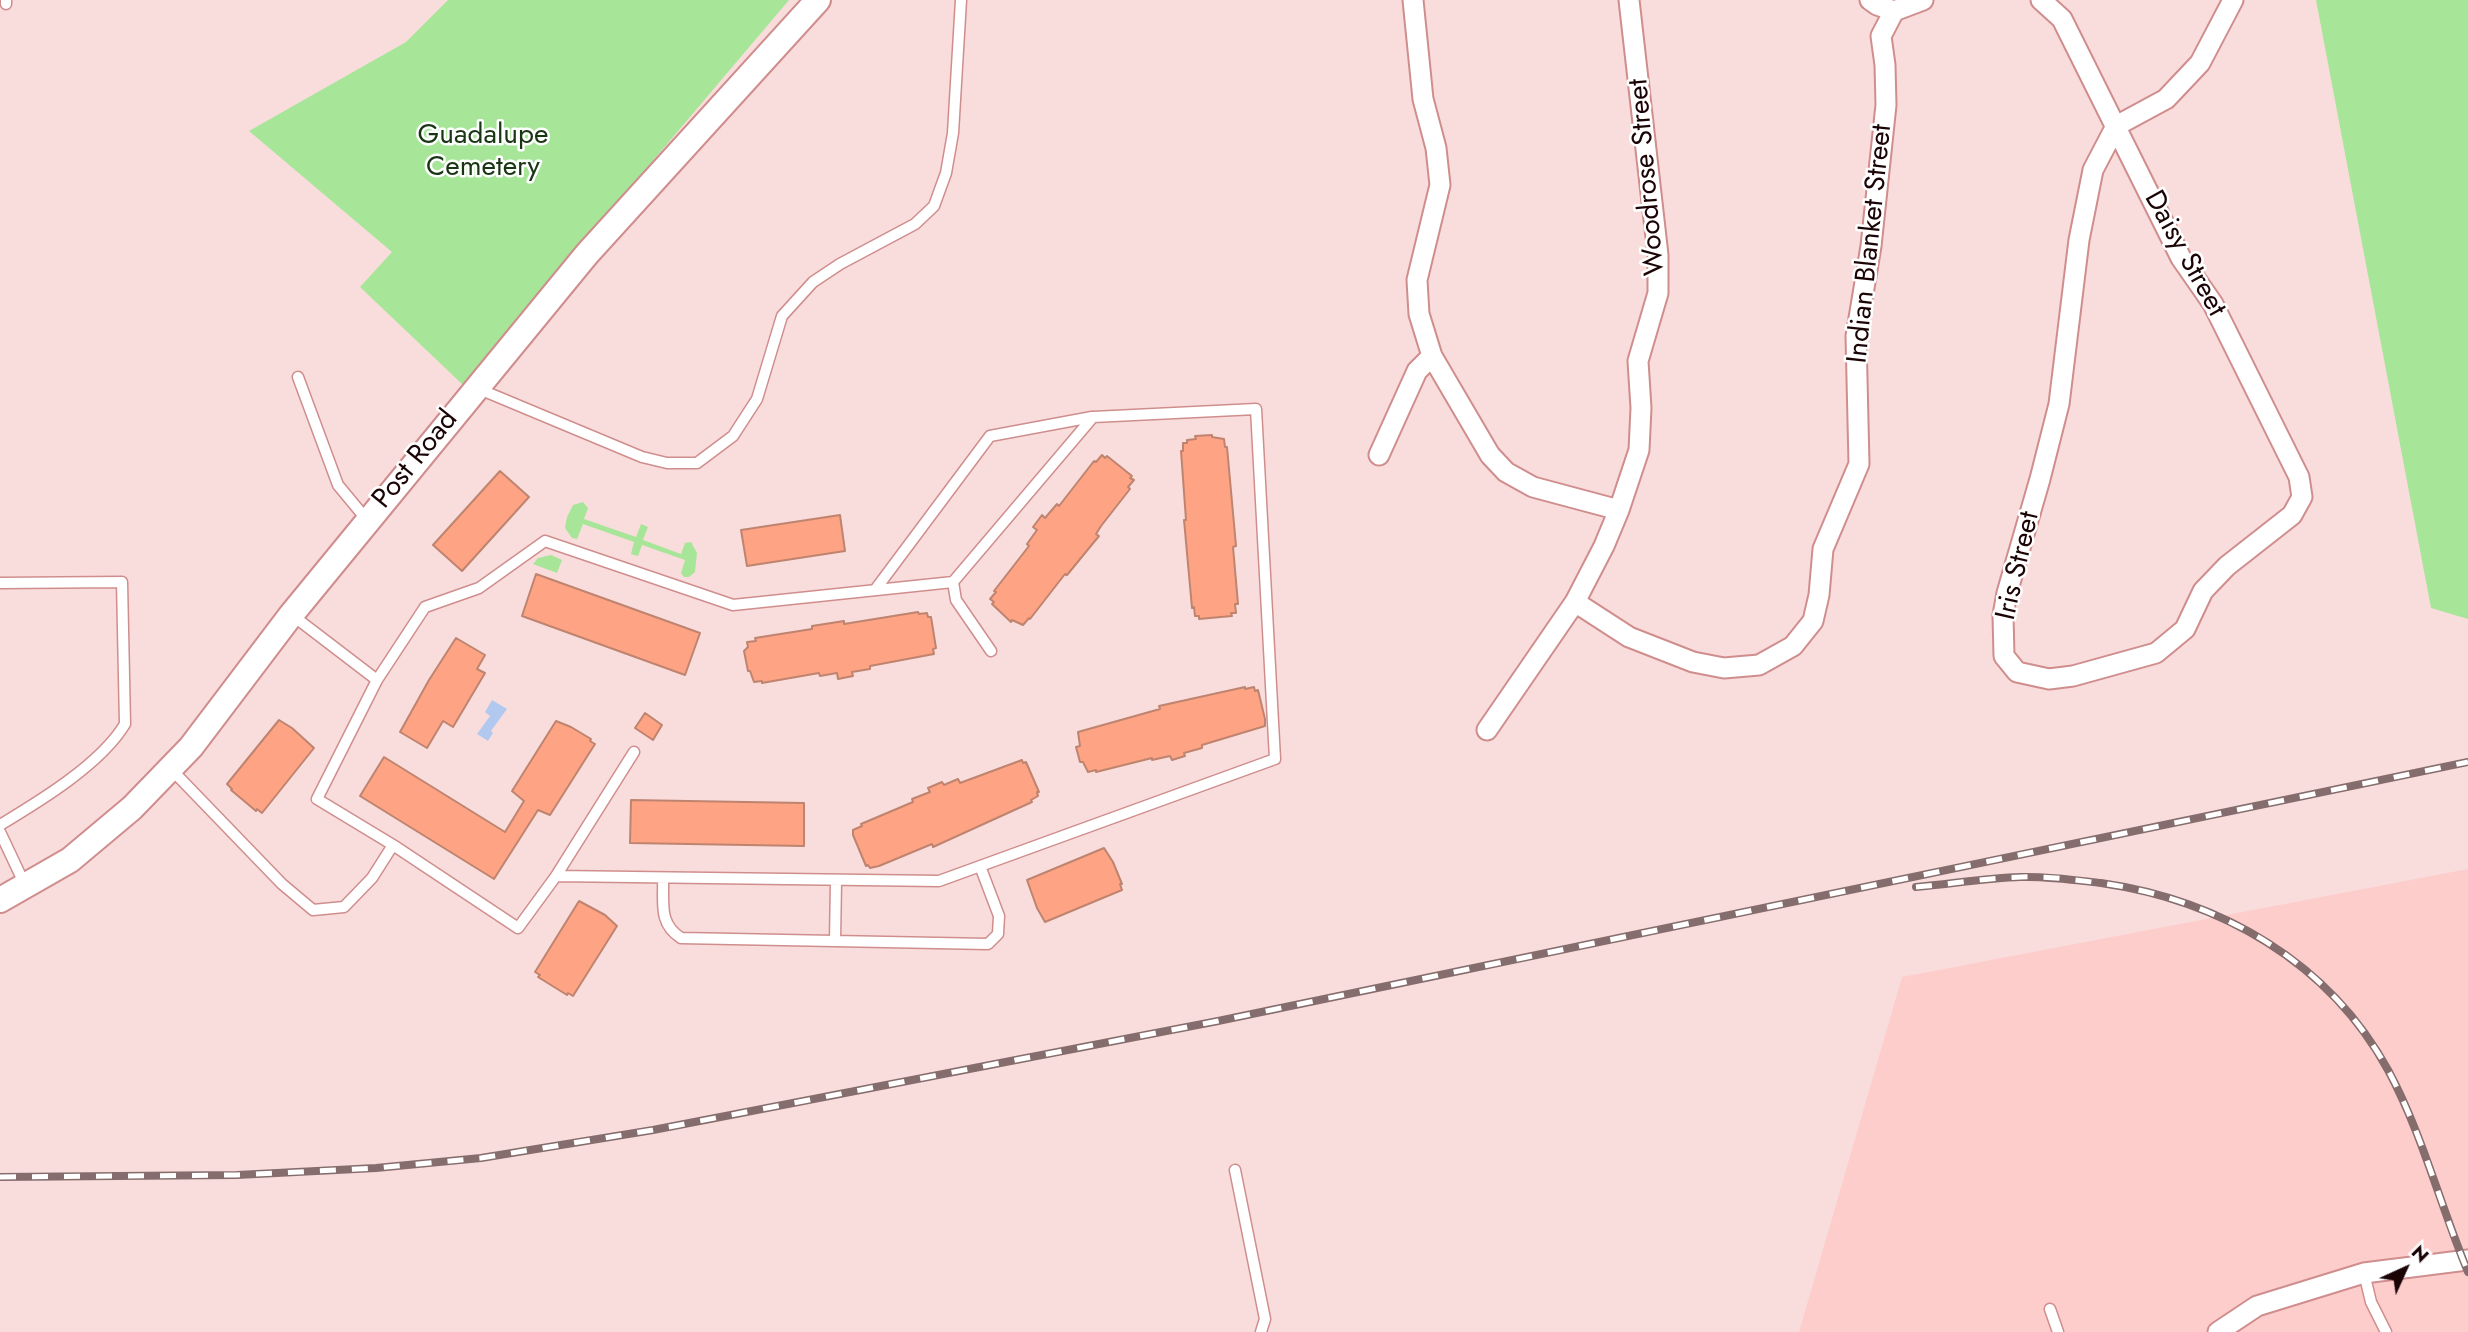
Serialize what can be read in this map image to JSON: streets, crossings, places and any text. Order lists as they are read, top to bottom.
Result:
{
  "streets": {
    "street": [
      "Woodrose Street",
      "Indian Blanket Street",
      "Daisy Street",
      "Post Road",
      "Iris Street"
    ]
  },
  "crossings": [
    ["Woodrose Street", "Indian Blanket Street"],
    ["Daisy Street", "Iris Street"]
  ],
  "parks": ["Guadalupe Cemetery"],
  "north": "top right"
}
